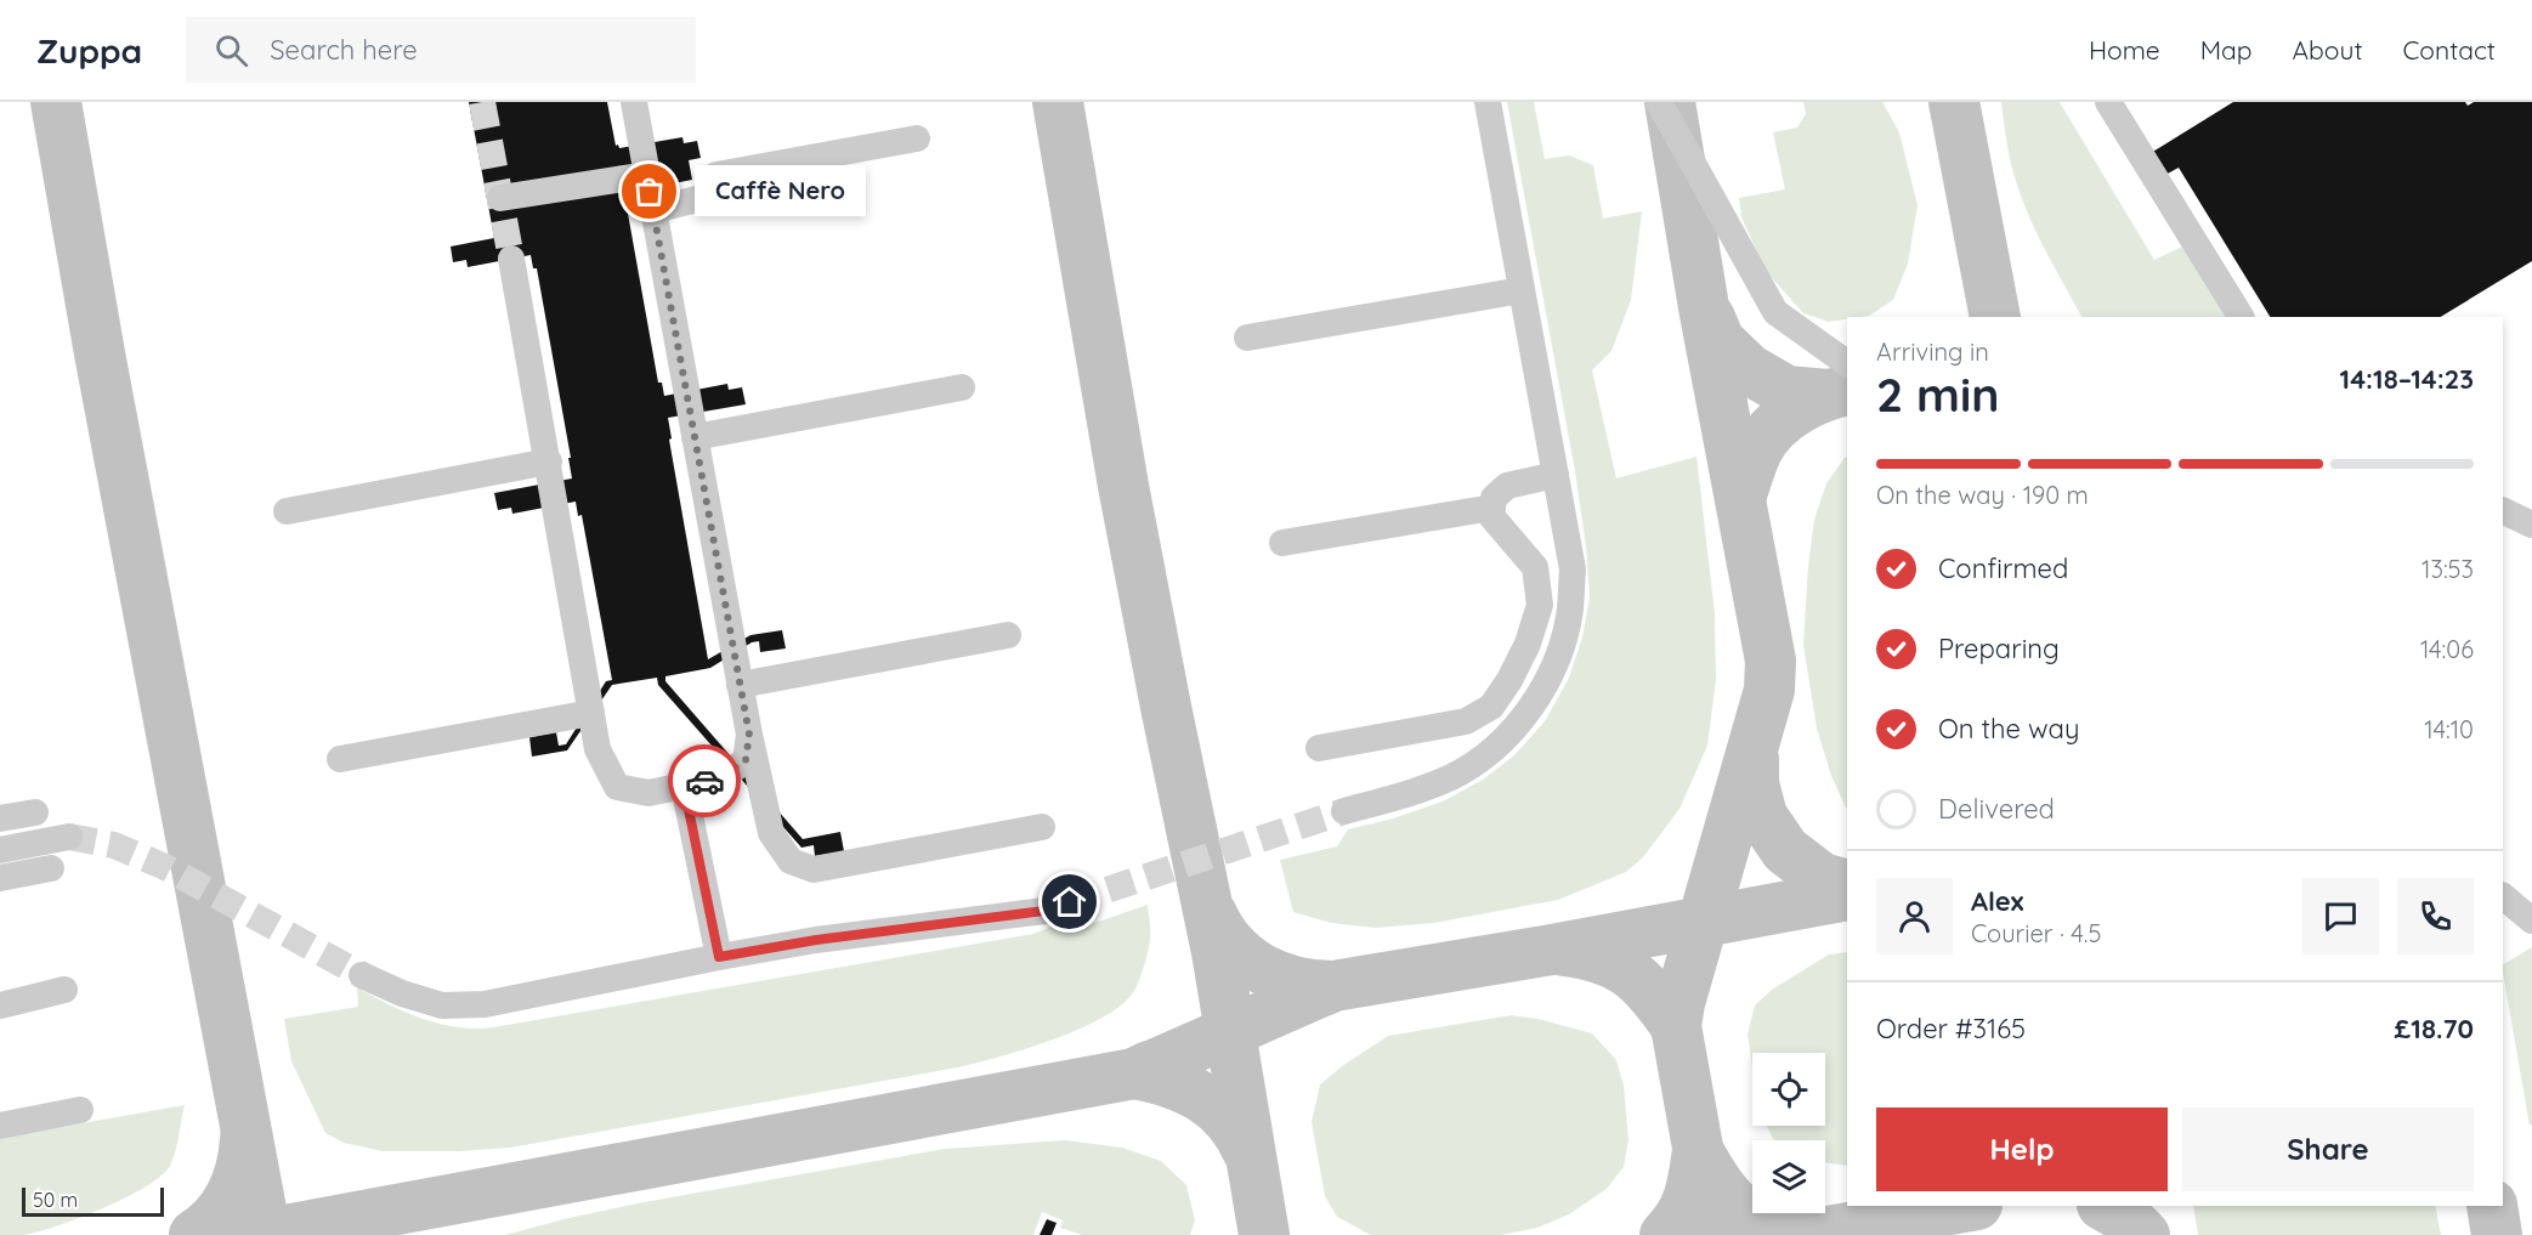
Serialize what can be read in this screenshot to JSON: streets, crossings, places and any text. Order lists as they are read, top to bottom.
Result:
{
  "places": ["Caffè Nero"],
  "scale_bar": "50 m",
  "page": {
    "header": "Zuppa",
    "search": "Search here",
    "nav": [
      "Home",
      "Map",
      "About",
      "Contact"
    ],
    "bubble": "Caffè Nero",
    "heading": ["2 min", "Arriving in", "14:18–14:23"],
    "panel": [
      "Alex",
      "Courier · 4.5",
      "Order #3165",
      "£18.70"
    ],
    "bar": "On the way · 190 m",
    "list": [
      ["Confirmed", "13:53"],
      ["Preparing", "14:06"],
      ["On the way", "14:10"],
      "Delivered"
    ],
    "buttons": ["Help", "Share"],
    "scale": "50 m"
  }
}
